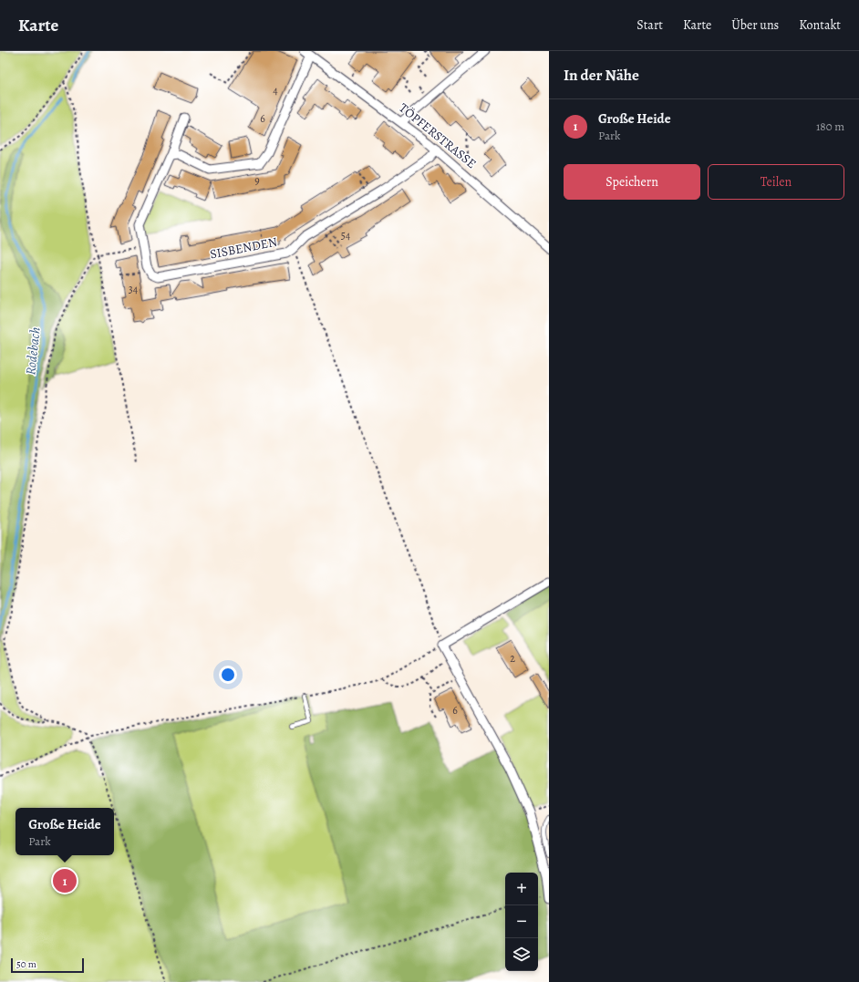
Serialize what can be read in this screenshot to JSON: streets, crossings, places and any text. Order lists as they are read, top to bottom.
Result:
{
  "streets": {
    "street": ["TÖPFERSTRASSE", "SISBENDEN"]
  },
  "crossings": [
    ["TÖPFERSTRASSE", "SISBENDEN"]
  ],
  "water": ["Rodebach"],
  "house_numbers": [
    "4",
    "6",
    "9",
    "54",
    "34",
    "2",
    "6"
  ],
  "scale_bar": "50 m",
  "page": {
    "header": "Karte",
    "nav": [
      "Start",
      "Karte",
      "Über uns",
      "Kontakt"
    ],
    "heading": "In der Nähe",
    "list": [
      {
        "mark": "1",
        "name": "Große Heide",
        "note": "Park",
        "value": "180 m"
      }
    ],
    "buttons": ["Speichern", "Teilen"],
    "popup": ["Große Heide", "Park"],
    "pins": "1",
    "map_buttons": ["+", "−"],
    "scale": "50 m"
  }
}
